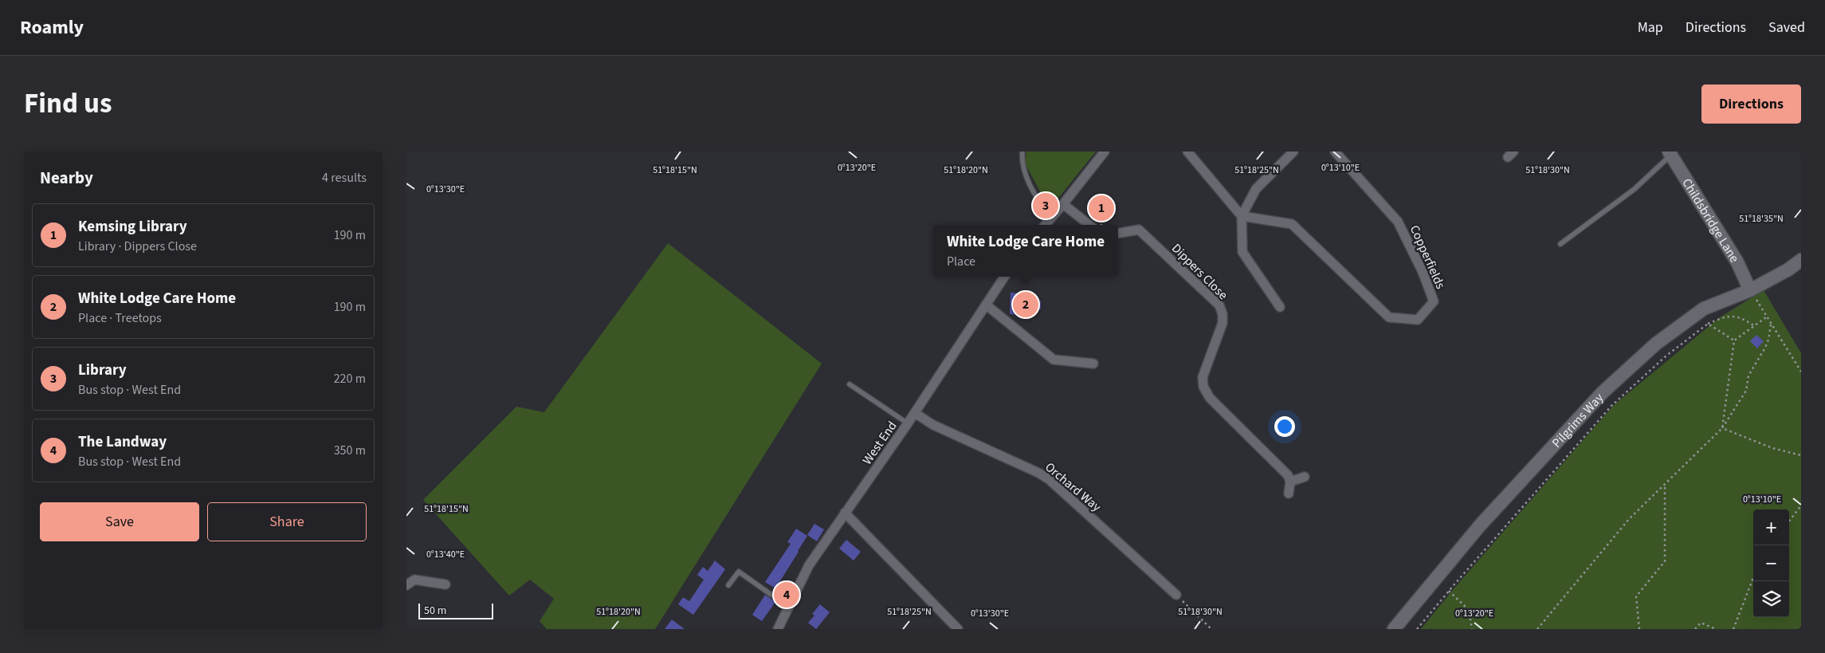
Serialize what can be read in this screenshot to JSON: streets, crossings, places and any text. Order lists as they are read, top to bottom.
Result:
{
  "streets": {
    "street": [
      "Childsbridge Lane",
      "Copperfields",
      "Dippers Close",
      "Pilgrims Way",
      "West End",
      "Orchard Way"
    ]
  },
  "crossings": [
    ["Childsbridge Lane", "Pilgrims Way"],
    ["West End", "Orchard Way"]
  ],
  "scale_bar": "50 m",
  "page": {
    "header": "Roamly",
    "nav": ["Map", "Directions", "Saved"],
    "title": "Find us",
    "buttons": [
      "Directions",
      ["Save", "Share"]
    ],
    "heading": ["Nearby", "4 results"],
    "pins": [
      "3",
      "1",
      "2",
      "4"
    ],
    "list": [
      {
        "mark": "1",
        "name": "Kemsing Library",
        "note": "Library · Dippers Close",
        "value": "190 m"
      },
      {
        "mark": "2",
        "name": "White Lodge Care Home",
        "note": "Place · Treetops",
        "value": "190 m"
      },
      {
        "mark": "3",
        "name": "Library",
        "note": "Bus stop · West End",
        "value": "220 m"
      },
      {
        "mark": "4",
        "name": "The Landway",
        "note": "Bus stop · West End",
        "value": "350 m"
      }
    ],
    "popup": ["White Lodge Care Home", "Place"],
    "map_buttons": ["+", "−"],
    "scale": "50 m"
  },
  "coordinates": [
    "0°13'20\"E",
    "0°13'10\"E",
    "51°18'15\"N",
    "51°18'20\"N",
    "51°18'25\"N",
    "51°18'30\"N",
    "0°13'30\"E",
    "51°18'35\"N",
    "0°13'40\"E"
  ]
}
